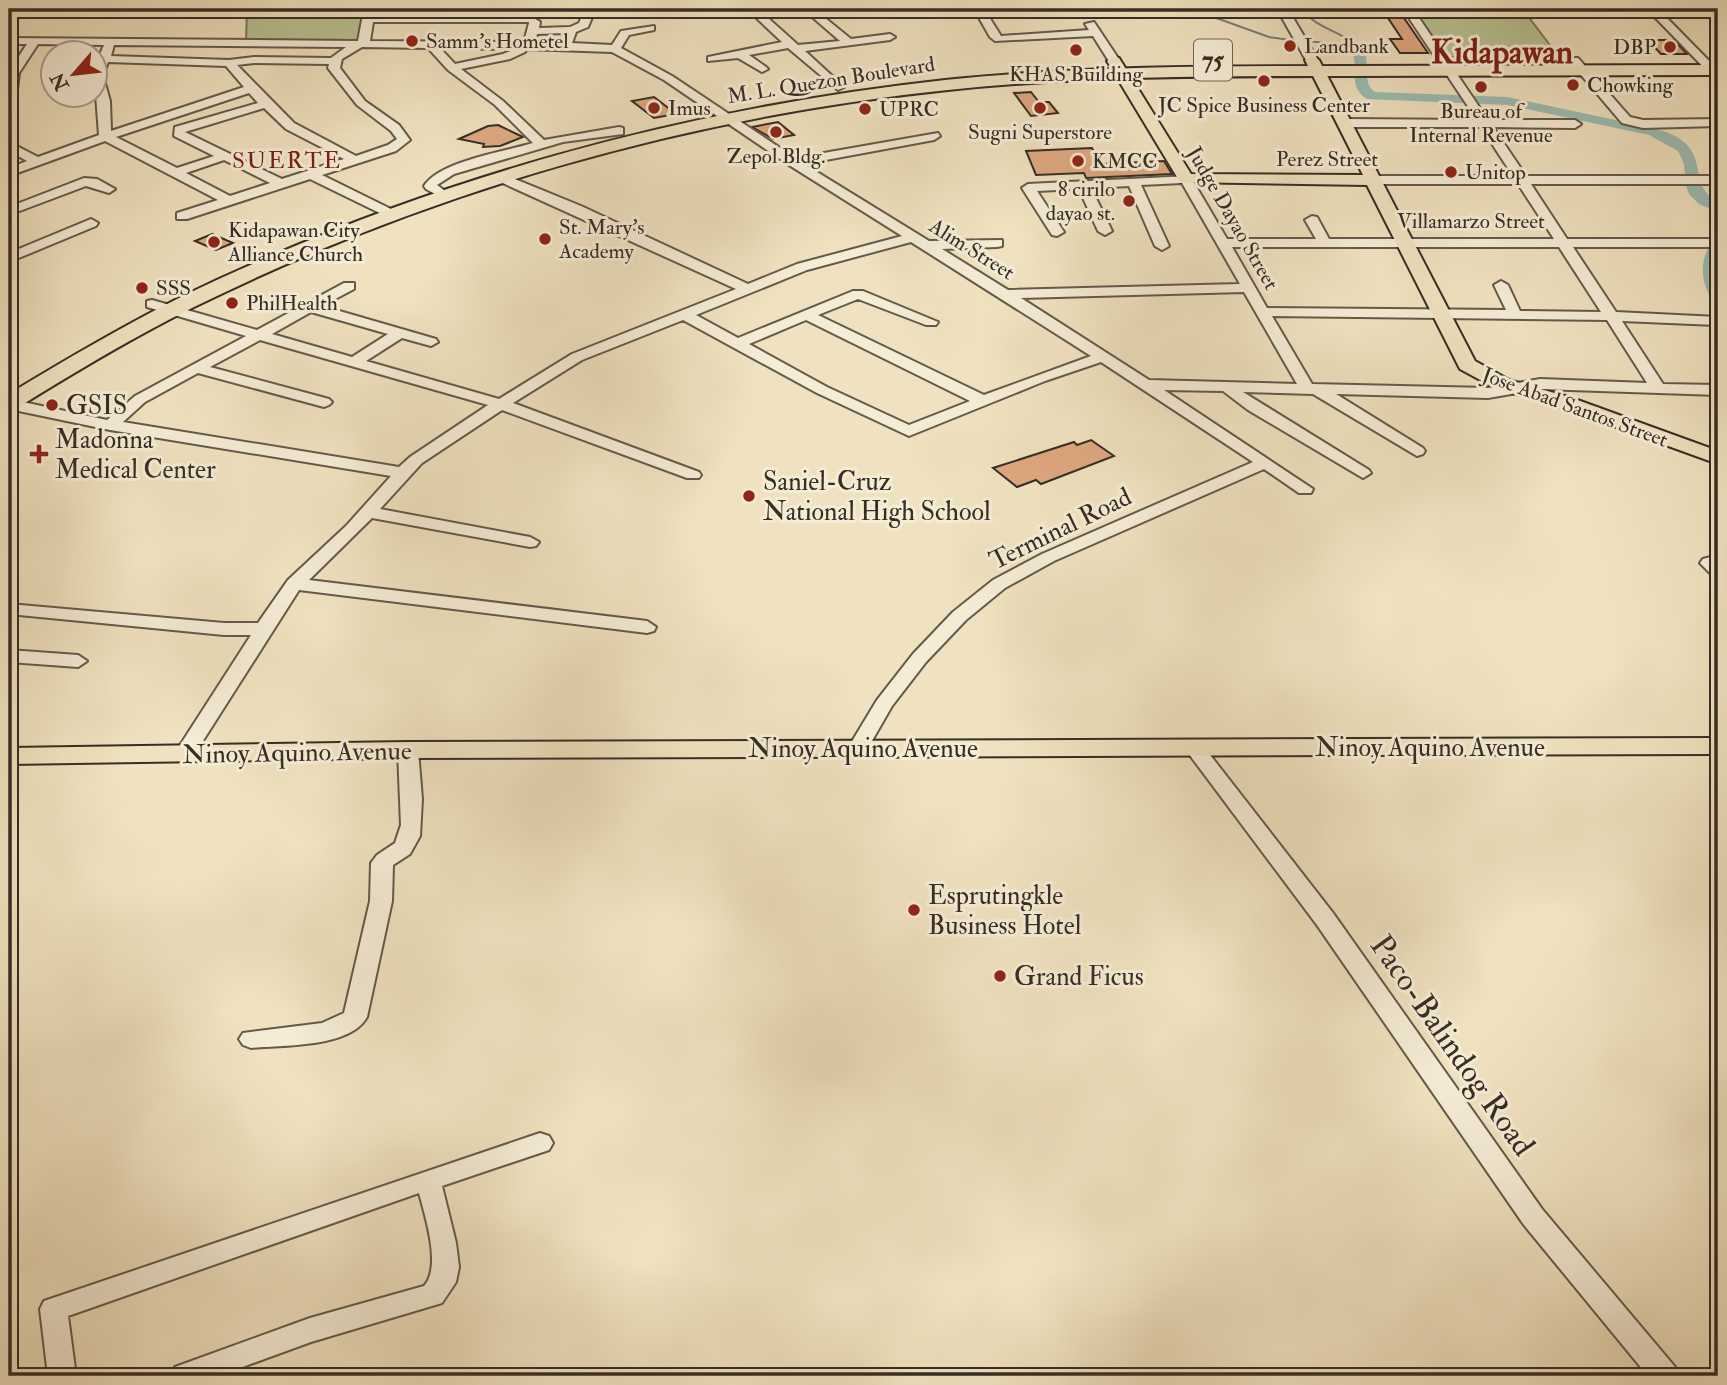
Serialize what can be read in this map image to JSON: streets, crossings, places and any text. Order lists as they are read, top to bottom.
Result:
{
  "streets": {
    "highway": ["75", "M. L. Quezon Boulevard"],
    "main road": [
      "Perez Street",
      "Judge Dayao Street",
      "Jose Abad Santos Street",
      "Ninoy Aquino Avenue"
    ],
    "street": [
      "Villamarzo Street",
      "Alim Street",
      "Terminal Road",
      "Paco-Balindog Road"
    ]
  },
  "crossings": [
    ["M. L. Quezon Boulevard", "Judge Dayao Street"],
    ["M. L. Quezon Boulevard", "Alim Street"],
    ["M. L. Quezon Boulevard", "Jose Abad Santos Street"],
    ["Perez Street", "Judge Dayao Street"],
    ["Perez Street", "Jose Abad Santos Street"],
    ["Judge Dayao Street", "Villamarzo Street"],
    ["Villamarzo Street", "Jose Abad Santos Street"],
    ["Alim Street", "Terminal Road"],
    ["Terminal Road", "Ninoy Aquino Avenue"],
    ["Ninoy Aquino Avenue", "Paco-Balindog Road"]
  ],
  "districts": ["Kidapawan", "SUERTE"],
  "places": {
    "other": [
      "Samm's Hometel",
      "Landbank",
      "DBP",
      "KHAS Building",
      "JC Spice Business Center",
      "Chowking",
      "Bureau of Internal Revenue",
      "Imus",
      "Sugni Superstore",
      "UPRC",
      "Zepol Bldg.",
      "KMCC",
      "Unitop",
      "8 cirilo dayao st.",
      "St. Mary's Academy",
      "Kidapawan City Alliance Church",
      "SSS",
      "PhilHealth",
      "GSIS",
      "Saniel-Cruz National High School",
      "Esprutingkle Business Hotel",
      "Grand Ficus"
    ],
    "health": ["Madonna Medical Center"]
  },
  "north": "bottom left"
}
